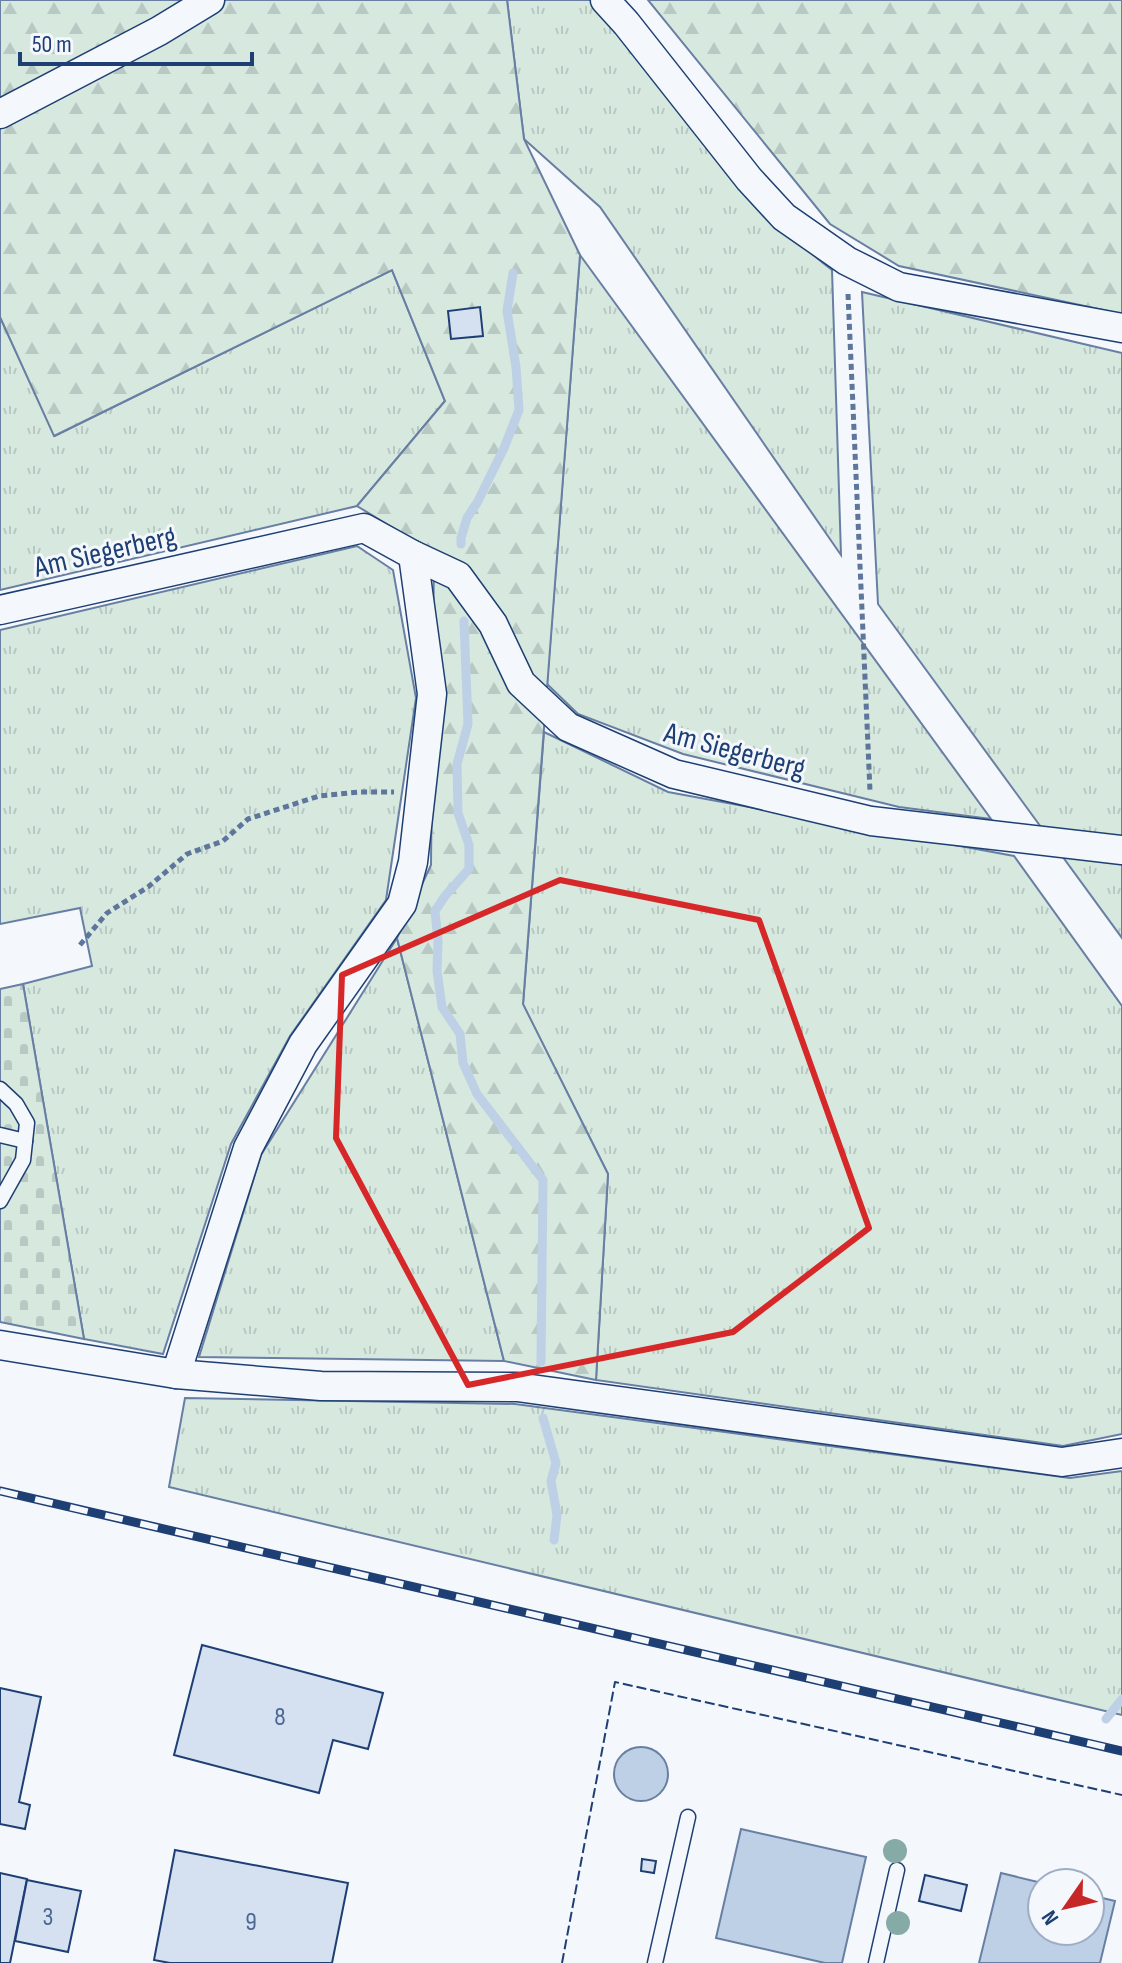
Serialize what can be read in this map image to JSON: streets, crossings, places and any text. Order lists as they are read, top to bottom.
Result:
{
  "streets": {
    "street": ["Am Siegerberg"]
  },
  "house_numbers": ["8", "3", "9"],
  "scale_bar": "50 m",
  "north": "bottom left"
}
